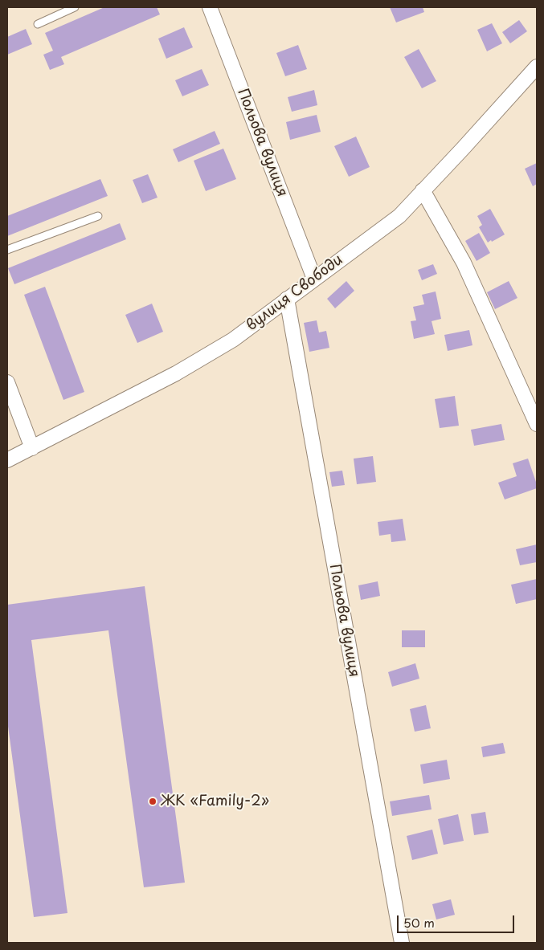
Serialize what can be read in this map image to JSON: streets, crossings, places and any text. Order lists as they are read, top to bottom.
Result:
{
  "streets": {
    "street": ["Польова вулиця", "вулиця Свободи"]
  },
  "crossings": [
    ["Польова вулиця", "вулиця Свободи"]
  ],
  "places": ["ЖК «Family-2»"],
  "scale_bar": "50 m"
}
